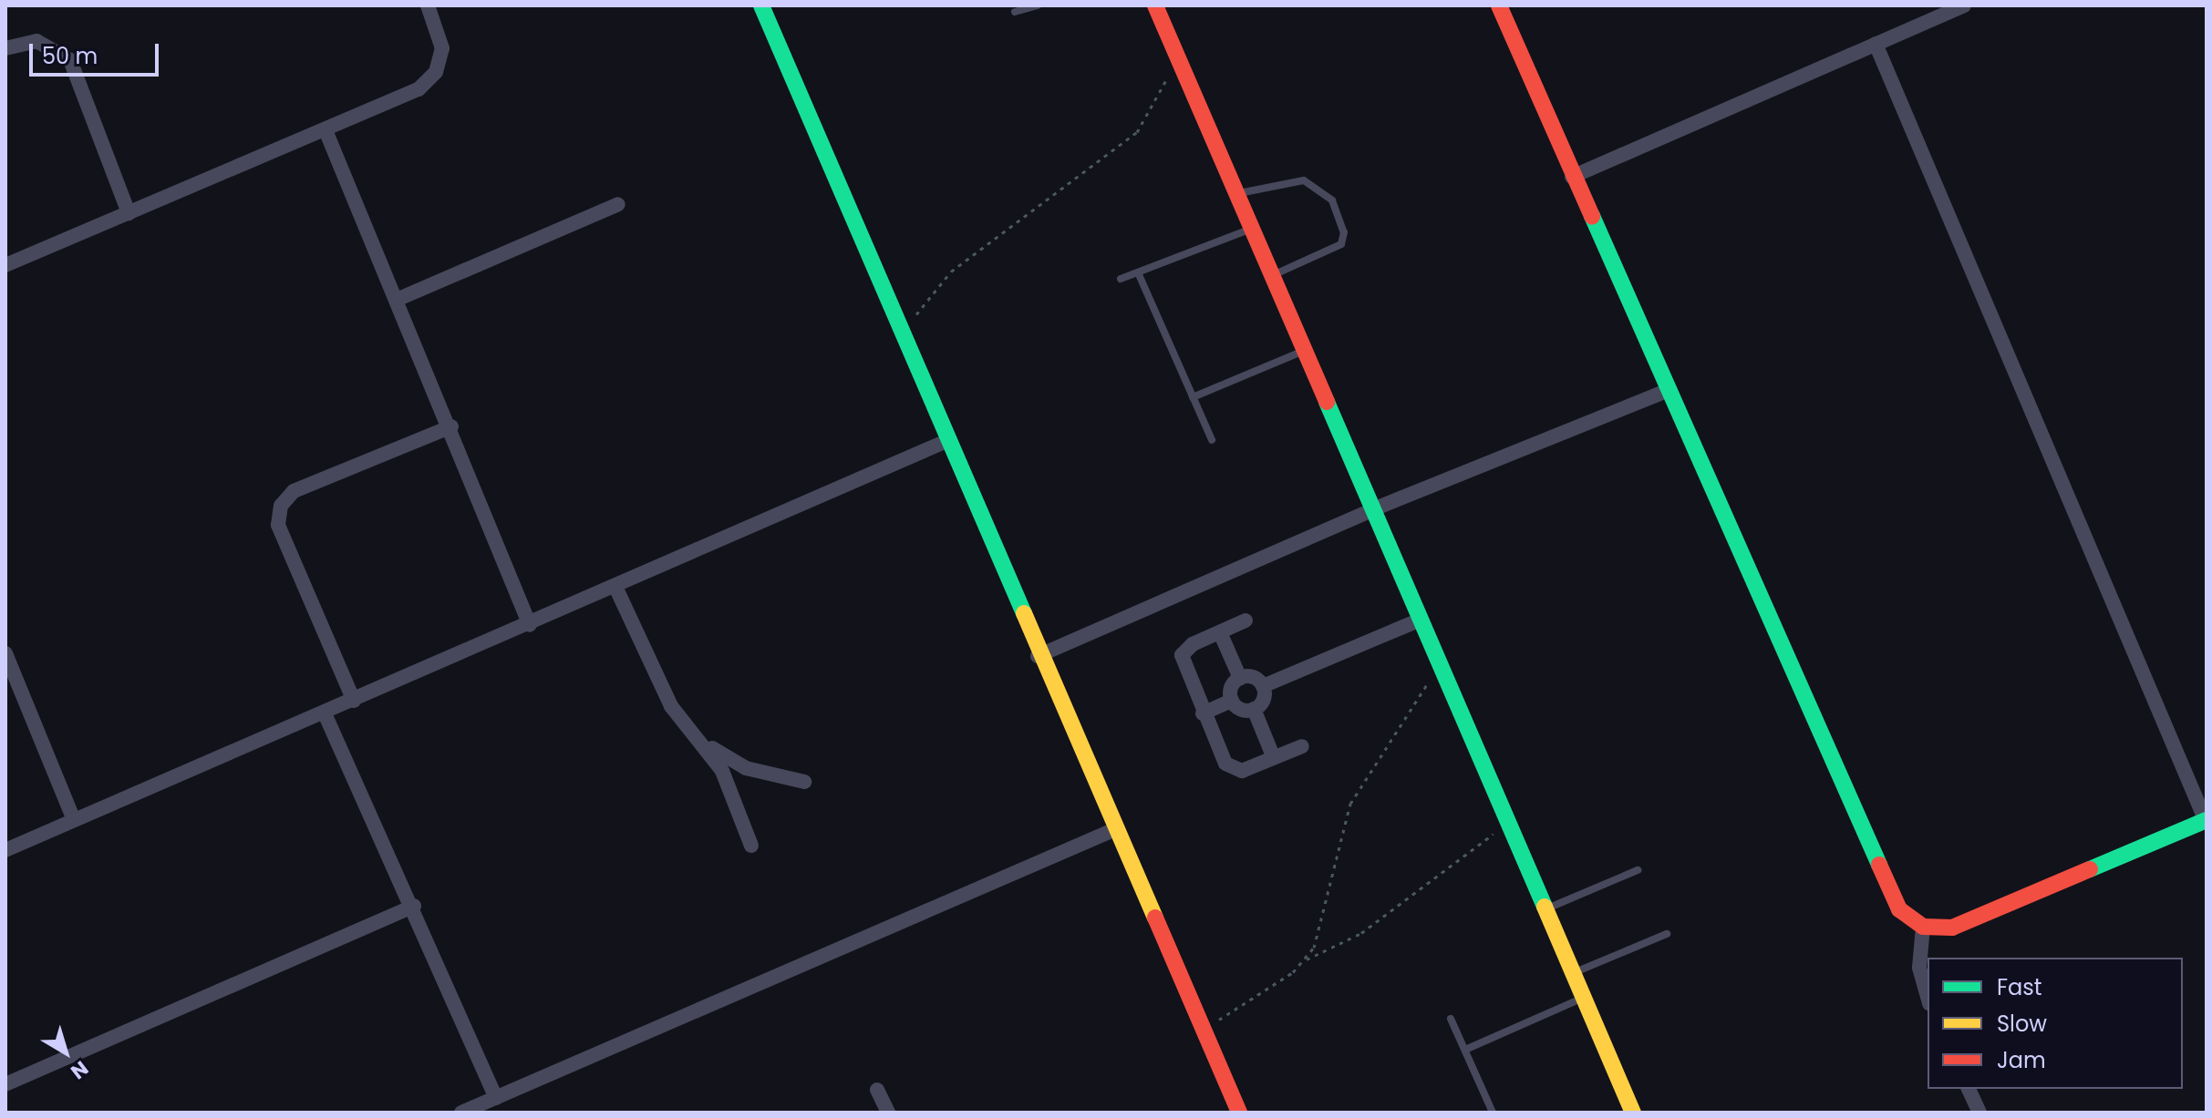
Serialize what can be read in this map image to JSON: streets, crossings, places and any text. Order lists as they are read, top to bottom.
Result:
{
  "legend": ["Fast", "Slow", "Jam"],
  "scale_bar": "50 m",
  "north": "bottom right"
}
